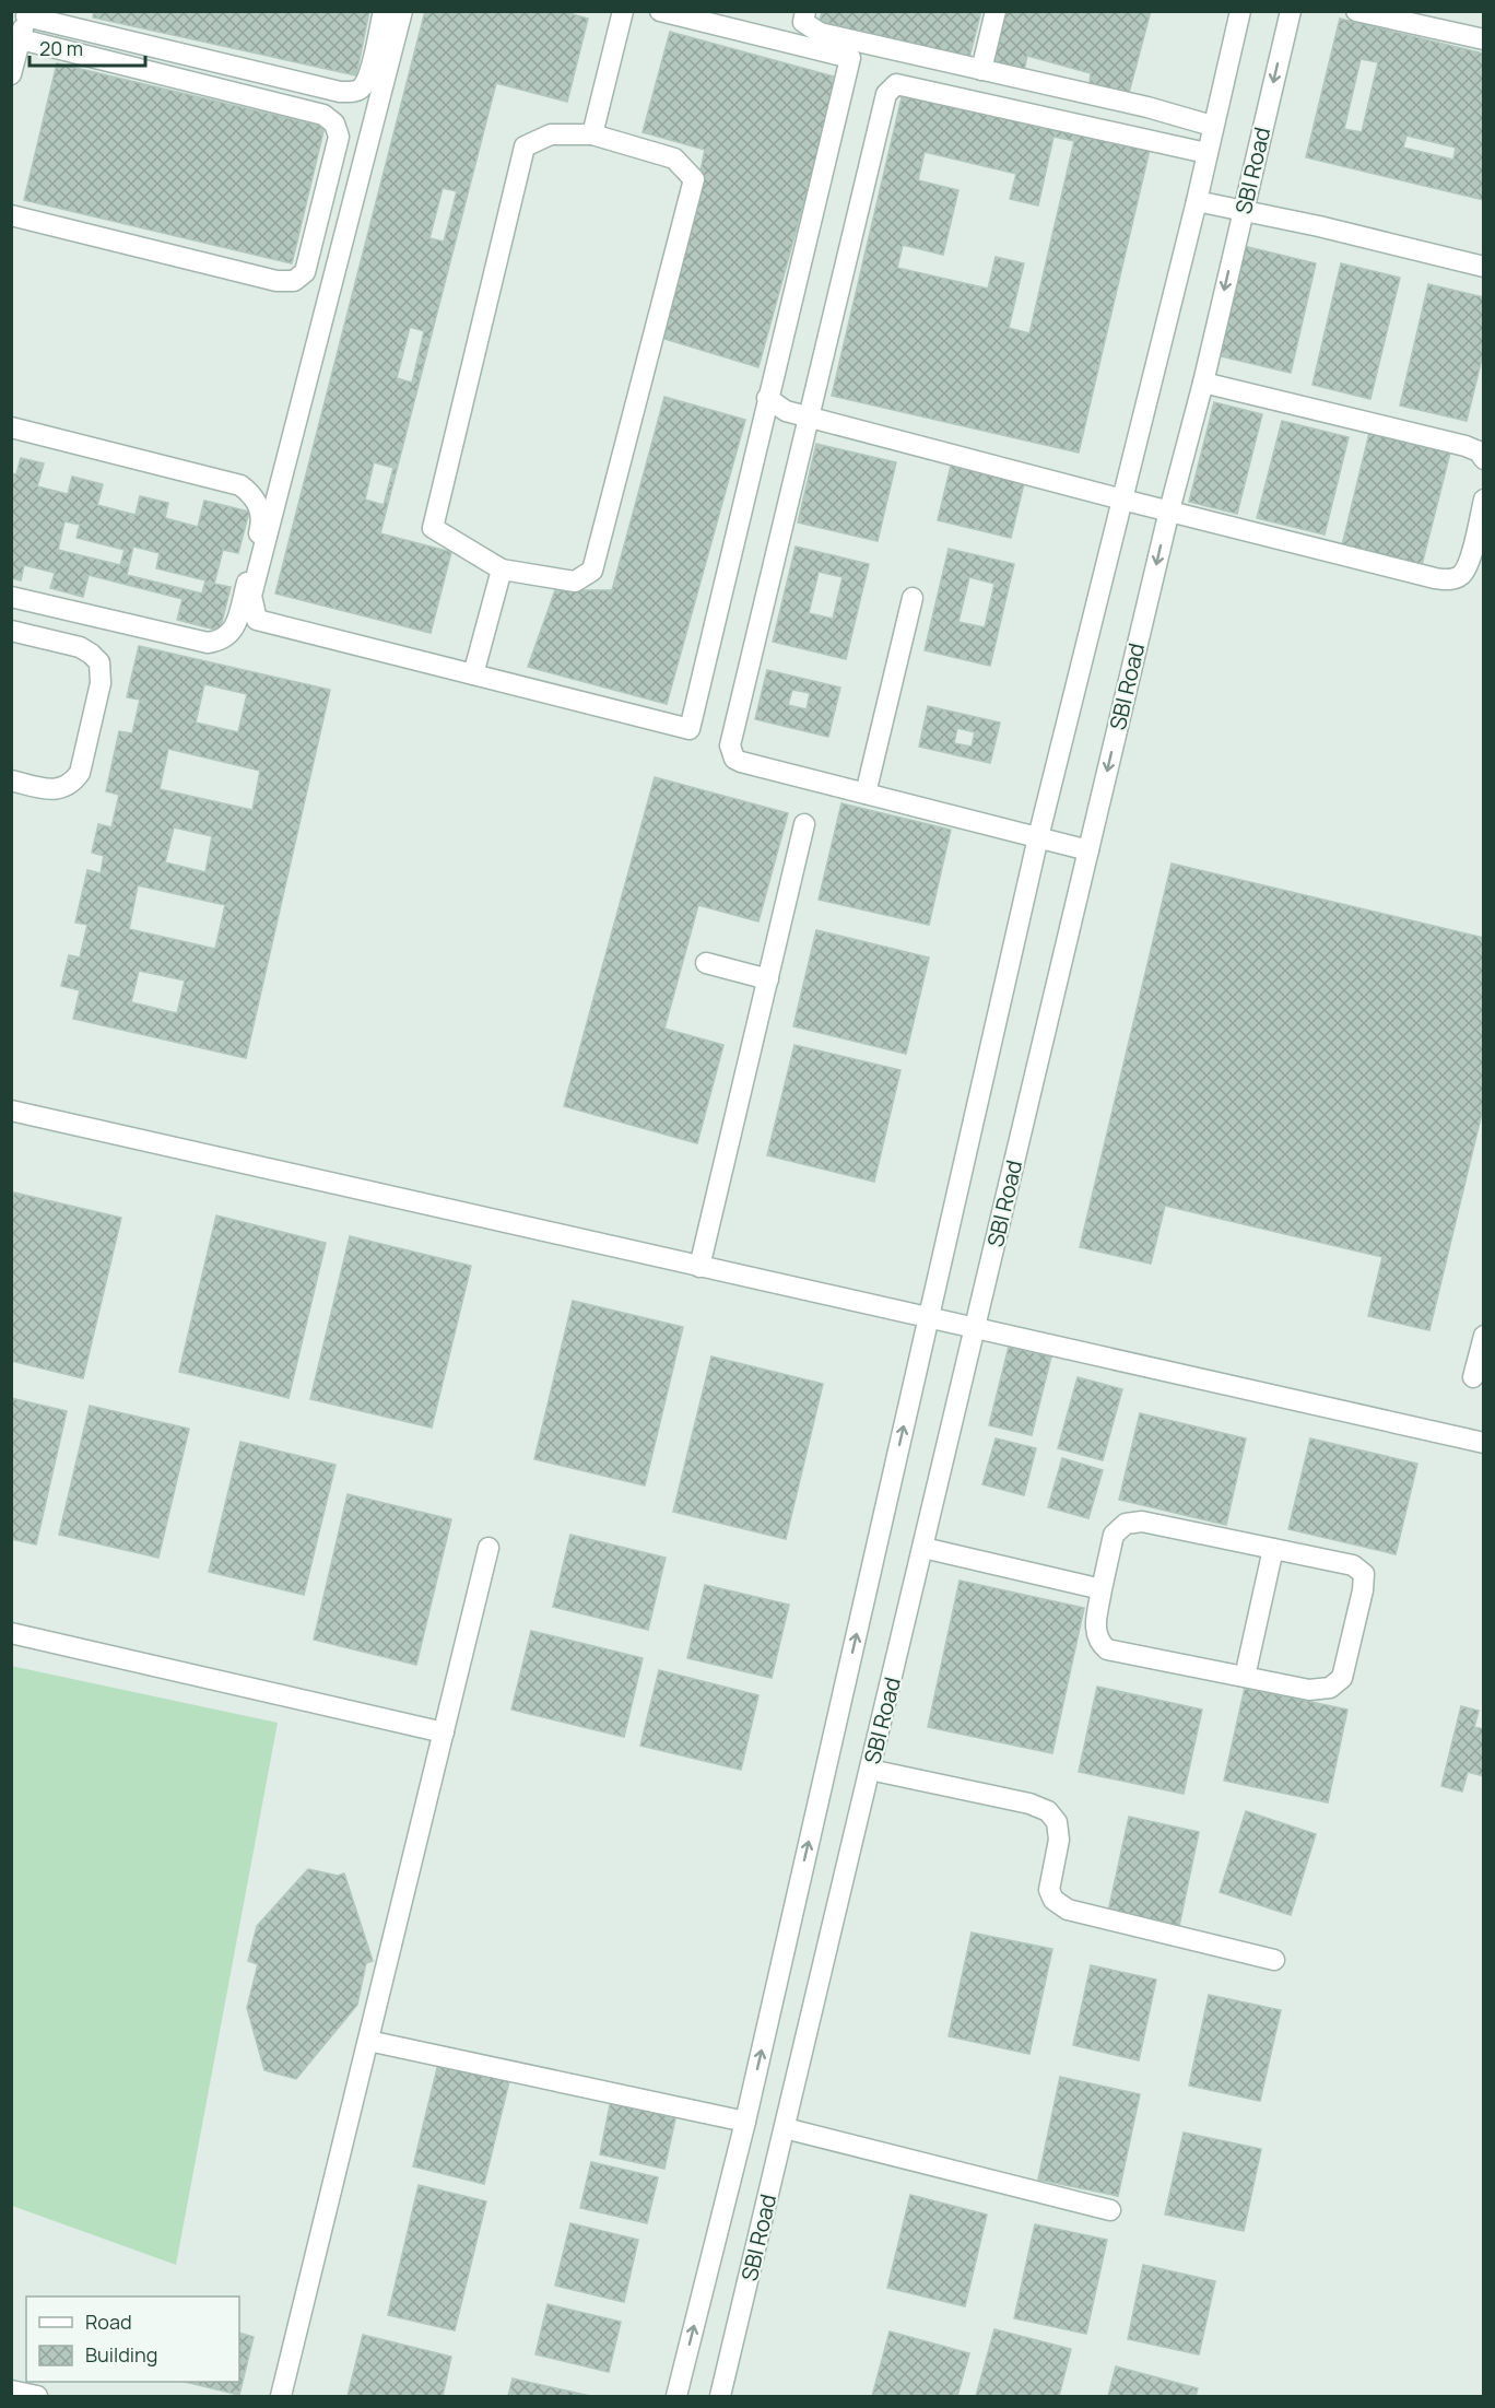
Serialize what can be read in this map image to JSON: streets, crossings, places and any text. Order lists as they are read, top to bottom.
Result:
{
  "streets": {
    "street": ["SBI Road"]
  },
  "legend": ["Road", "Building"],
  "scale_bar": "20 m"
}
